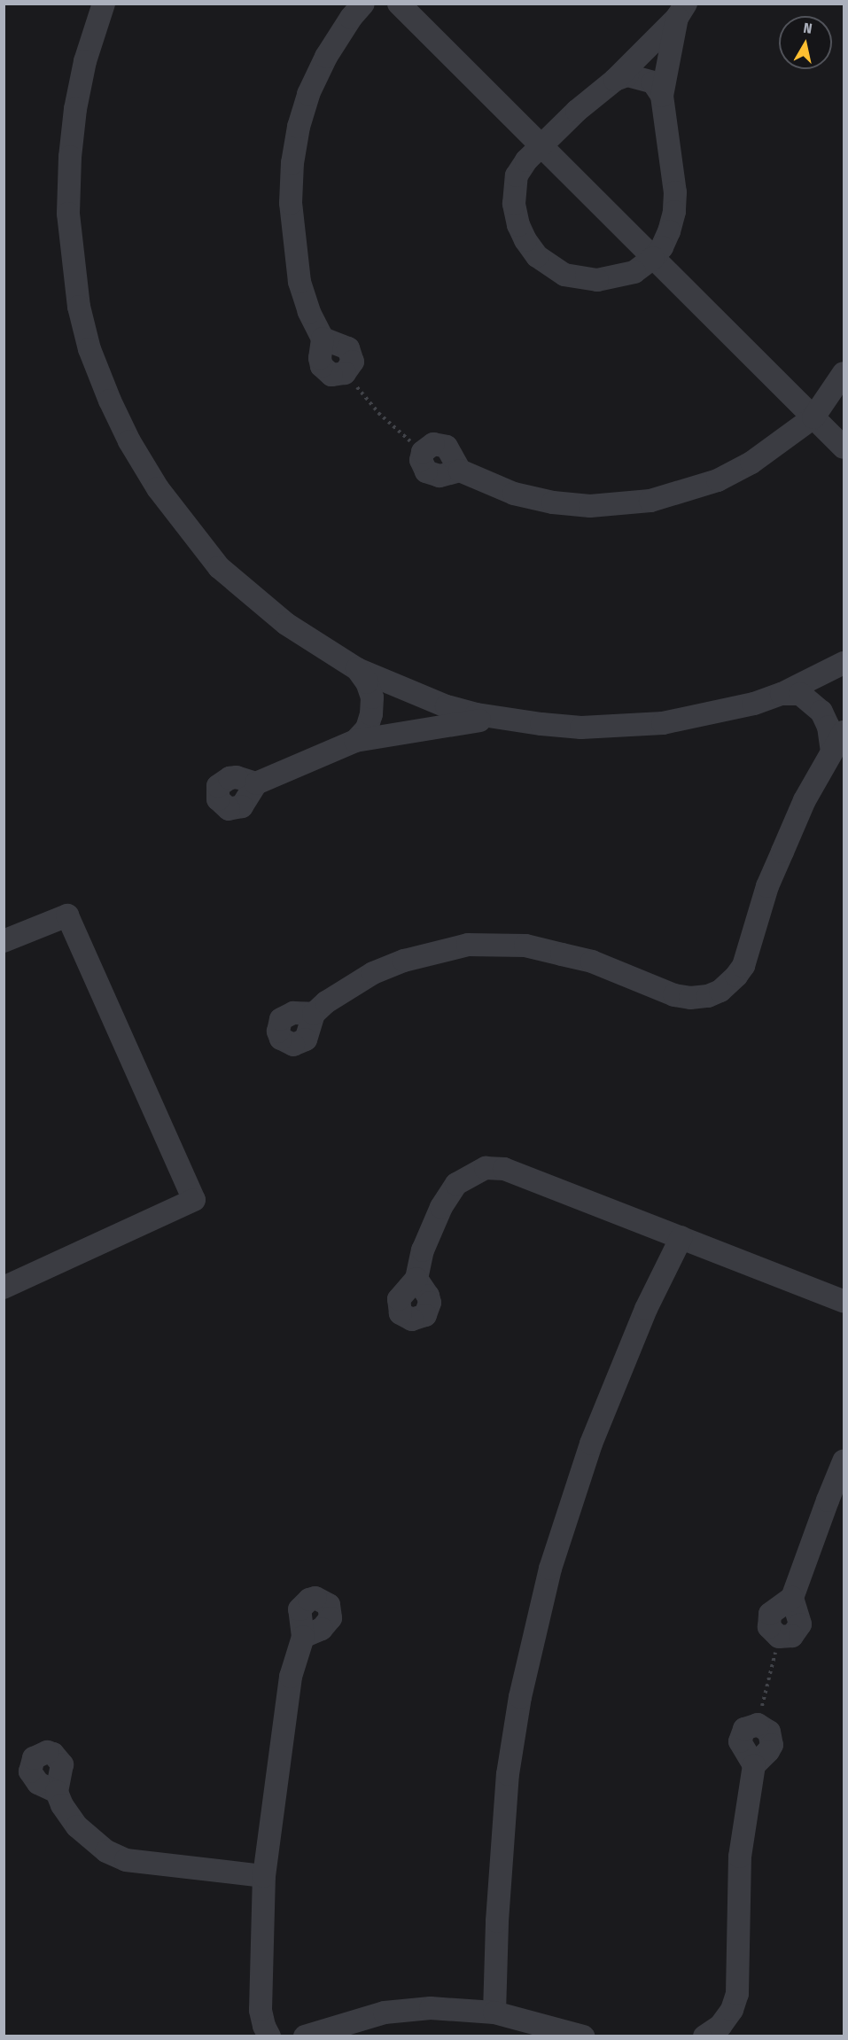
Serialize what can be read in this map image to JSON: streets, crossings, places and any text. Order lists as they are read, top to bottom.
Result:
{
  "north": "top"
}
